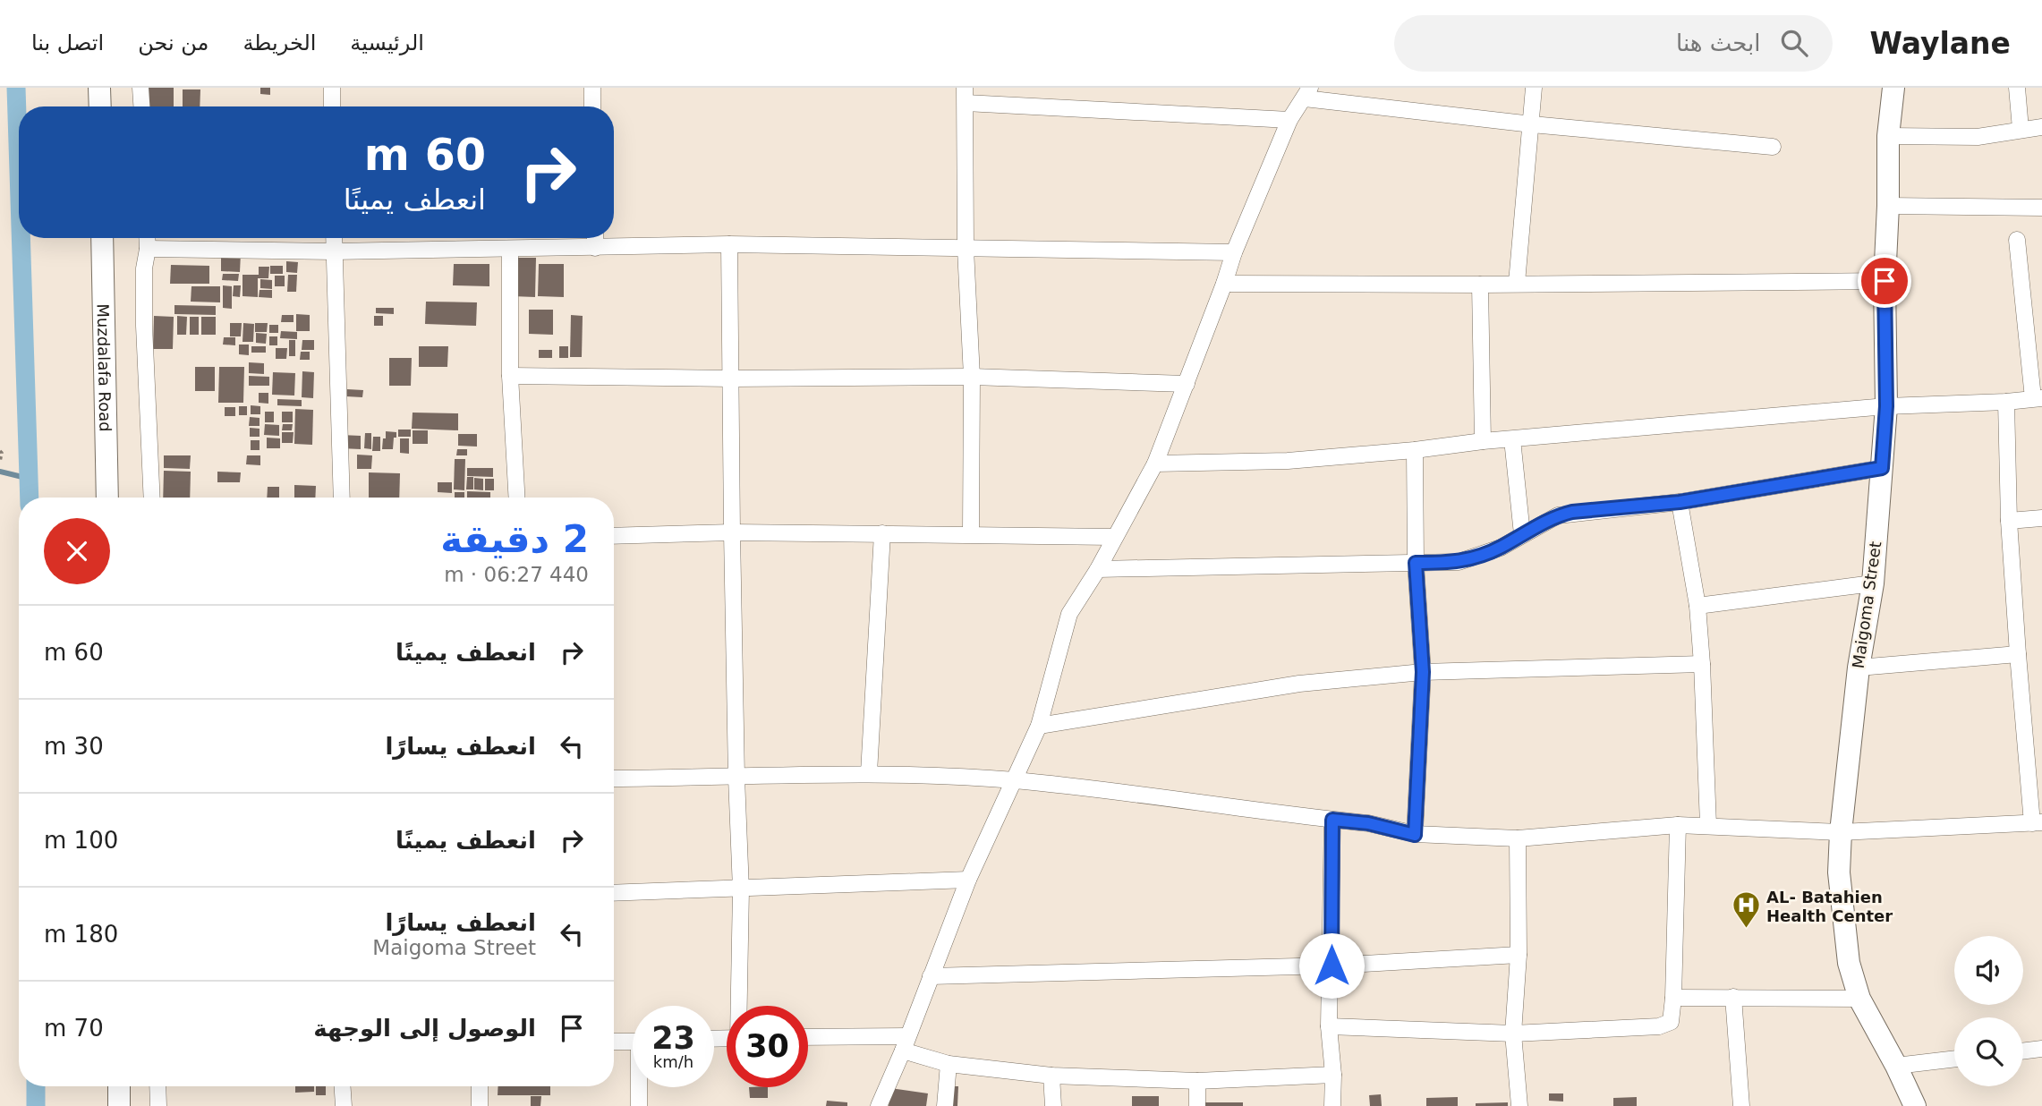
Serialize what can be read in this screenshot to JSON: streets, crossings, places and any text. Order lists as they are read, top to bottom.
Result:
{
  "streets": {
    "street": ["Muzdalafa Road", "Maigoma Street"]
  },
  "places": {
    "hospital": ["AL- Batahien Health Center"]
  },
  "page": {
    "header": "Waylane",
    "search": "ابحث هنا",
    "nav": [
      "الرئيسية",
      "الخريطة",
      "من نحن",
      "اتصل بنا"
    ],
    "turn": ["60 m", "انعطف يمينًا"],
    "heading": ["2 دقيقة", "440 m · 06:27"],
    "list": [
      {
        "name": "انعطف يمينًا",
        "value": "60 m"
      },
      {
        "name": "انعطف يسارًا",
        "value": "30 m"
      },
      {
        "name": "انعطف يمينًا",
        "value": "100 m"
      },
      {
        "name": "انعطف يسارًا",
        "note": "Maigoma Street",
        "value": "180 m"
      },
      {
        "name": "الوصول إلى الوجهة",
        "value": "70 m"
      }
    ],
    "speed": "23 km/h",
    "limit": "30"
  }
}
